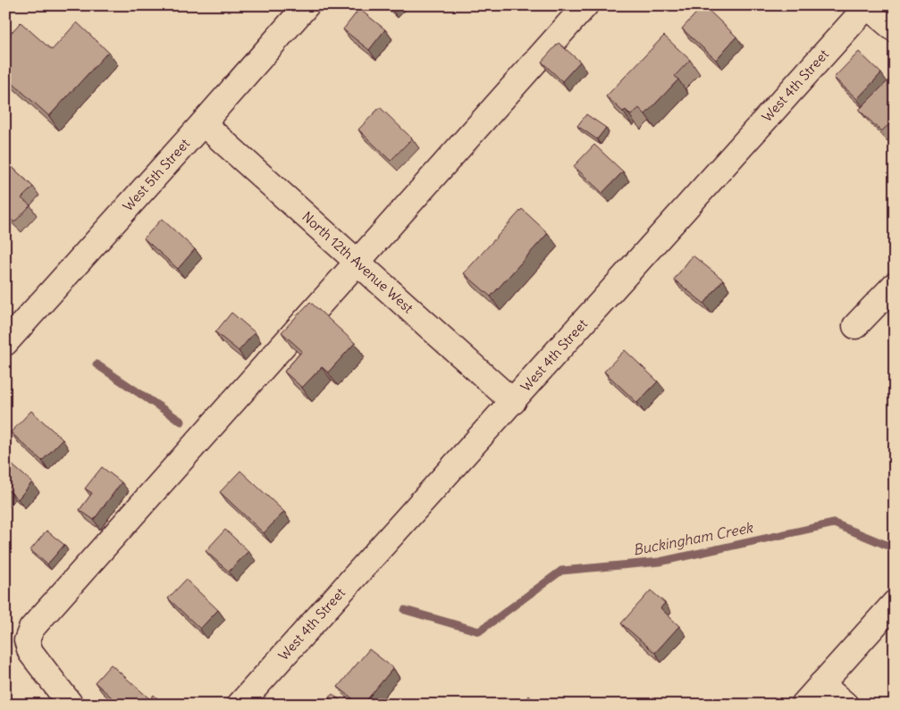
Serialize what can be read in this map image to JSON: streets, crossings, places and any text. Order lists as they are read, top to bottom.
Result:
{
  "streets": {
    "street": ["West 4th Street", "West 5th Street", "North 12th Avenue West"]
  },
  "crossings": [
    ["West 4th Street", "North 12th Avenue West"],
    ["West 5th Street", "North 12th Avenue West"]
  ],
  "water": ["Buckingham Creek"]
}
